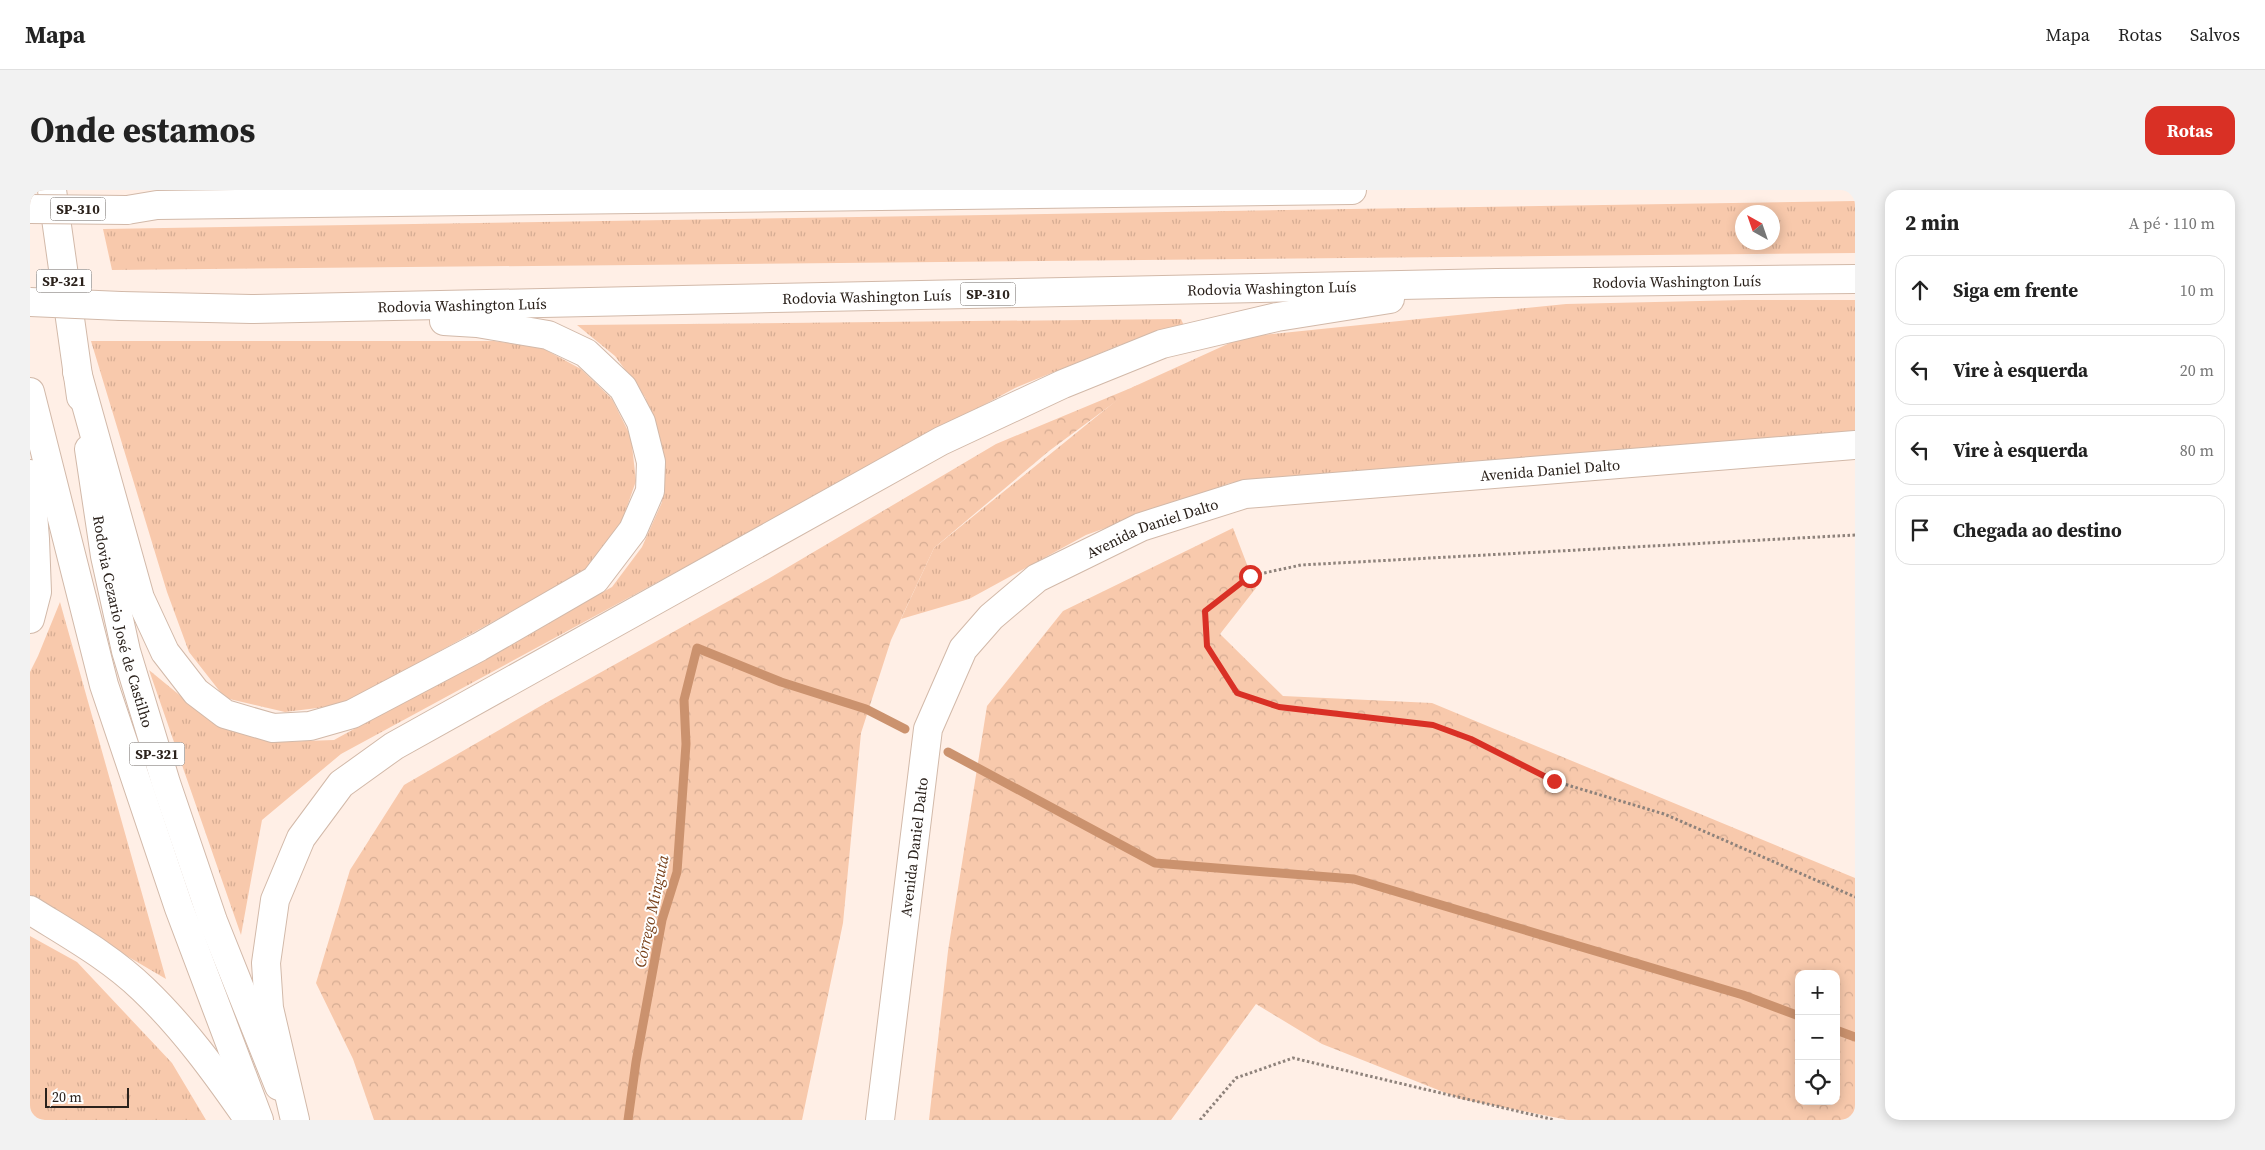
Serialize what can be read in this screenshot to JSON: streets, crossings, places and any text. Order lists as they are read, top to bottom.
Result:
{
  "streets": {
    "main road": [
      "SP-310",
      "SP-321",
      "Rodovia Washington Luís",
      "Avenida Daniel Dalto",
      "Rodovia Cezario José de Castilho"
    ]
  },
  "water": ["Córrego Minguta"],
  "scale_bar": "20 m",
  "north": "top left",
  "page": {
    "header": "Mapa",
    "nav": ["Mapa", "Rotas", "Salvos"],
    "title": "Onde estamos",
    "buttons": "Rotas",
    "heading": ["2 min", "A pé · 110 m"],
    "list": [
      ["Siga em frente", "10 m"],
      ["Vire à esquerda", "20 m"],
      ["Vire à esquerda", "80 m"],
      "Chegada ao destino"
    ],
    "map_buttons": ["+", "−"],
    "scale": "20 m"
  }
}
